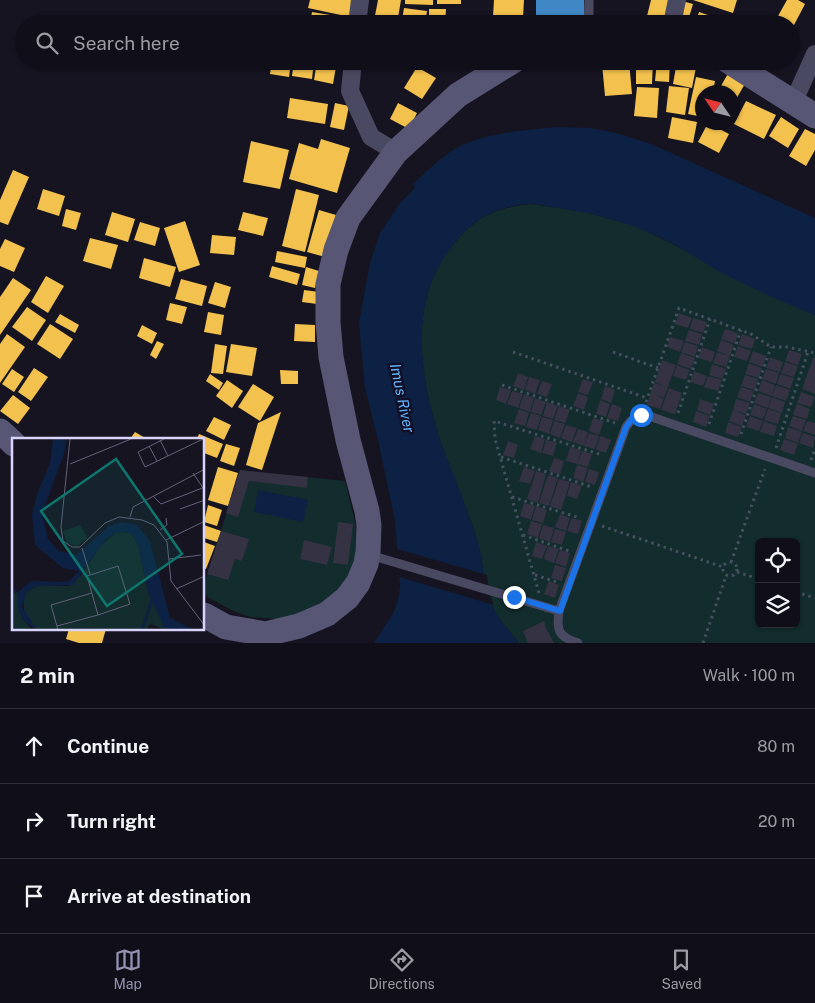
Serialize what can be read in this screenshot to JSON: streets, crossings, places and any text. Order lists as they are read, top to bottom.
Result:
{
  "water": ["Imus River"],
  "north": "top left",
  "page": {
    "search": "Search here",
    "heading": ["2 min", "Walk · 100 m"],
    "list": [
      ["Continue", "80 m"],
      ["Turn right", "20 m"],
      "Arrive at destination"
    ],
    "nav": ["Map", "Directions", "Saved"]
  }
}
